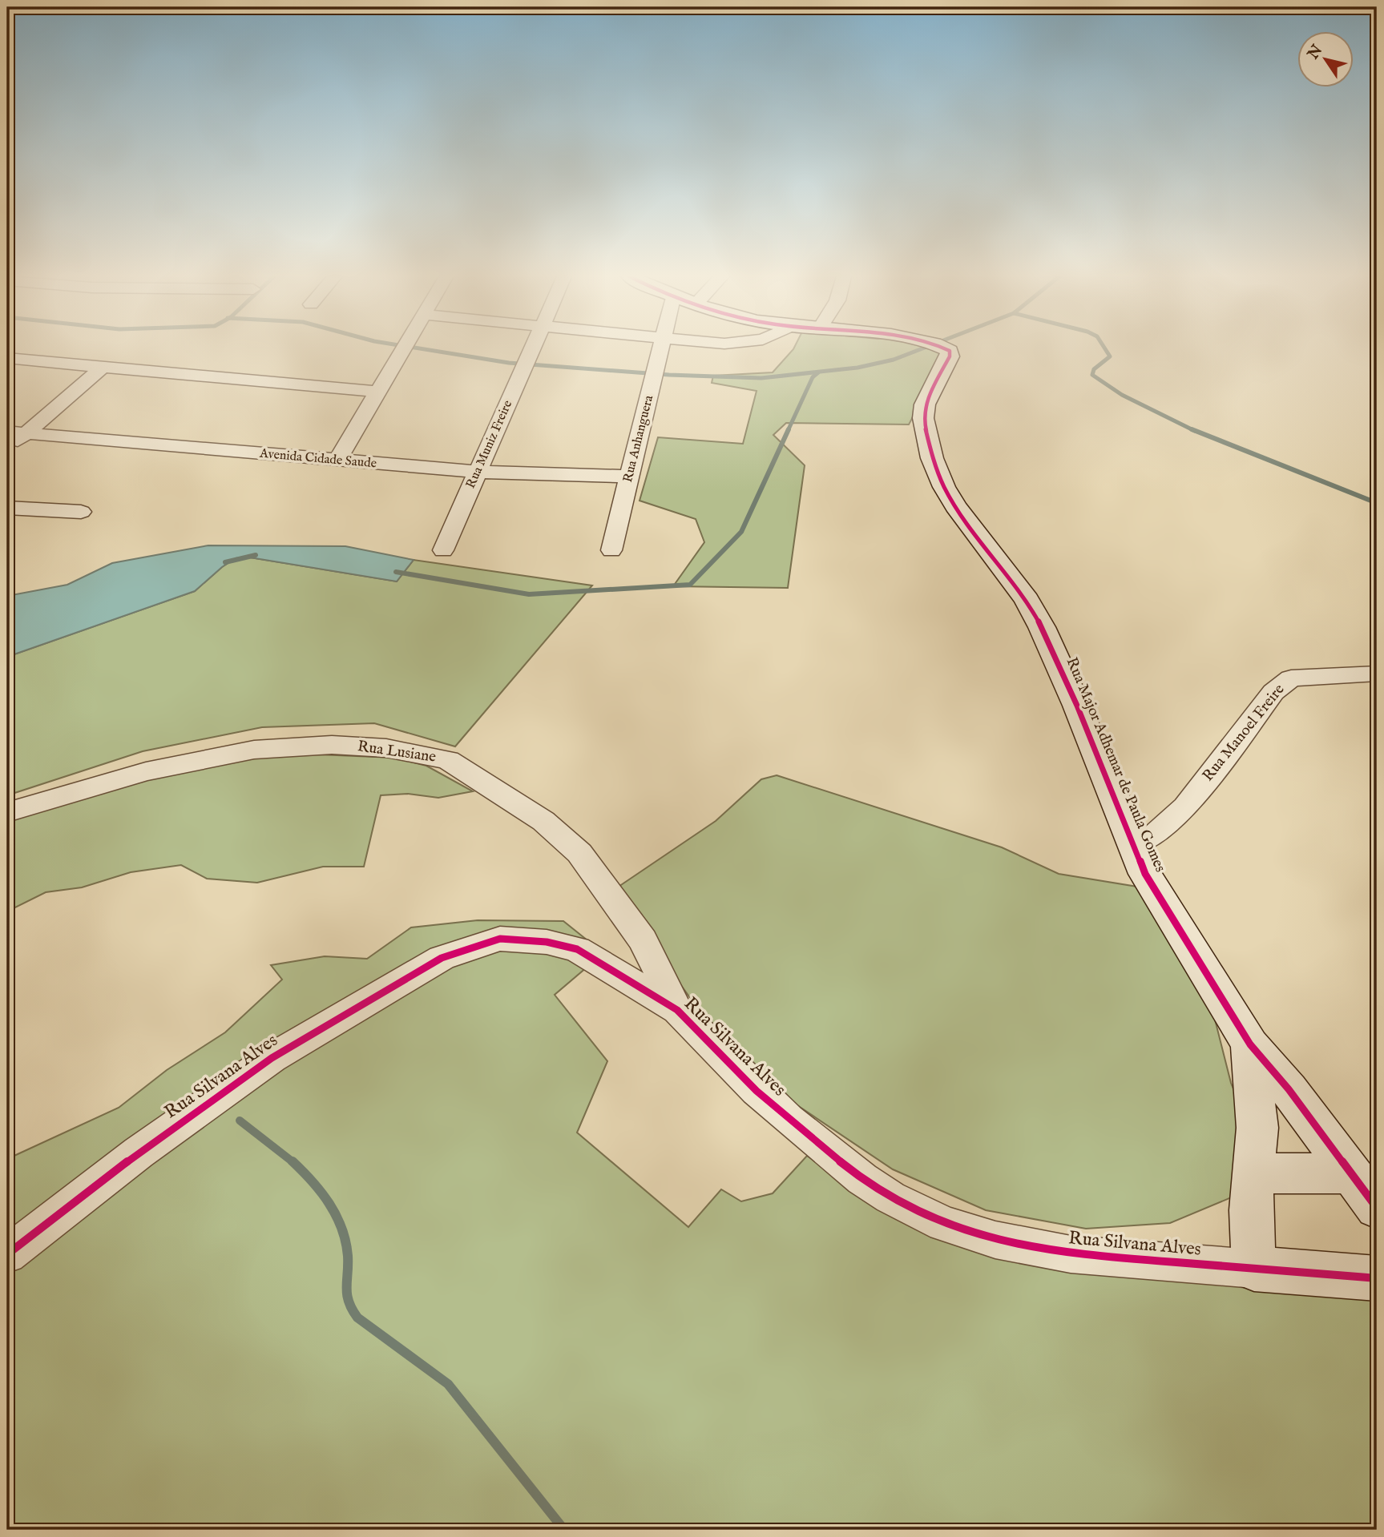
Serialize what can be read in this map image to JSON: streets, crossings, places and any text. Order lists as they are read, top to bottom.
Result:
{
  "streets": {
    "street": [
      "Rua Anhanguera",
      "Rua Muniz Freire",
      "Avenida Cidade Saude",
      "Rua Manoel Freire",
      "Rua Lusiane",
      "Rua Major Adhemar de Paula Gomes",
      "Rua Silvana Alves"
    ]
  },
  "crossings": [
    ["Rua Anhanguera", "Avenida Cidade Saude"],
    ["Rua Muniz Freire", "Avenida Cidade Saude"],
    ["Rua Manoel Freire", "Rua Major Adhemar de Paula Gomes"],
    ["Rua Lusiane", "Rua Silvana Alves"],
    ["Rua Major Adhemar de Paula Gomes", "Rua Silvana Alves"]
  ],
  "north": "top left"
}
